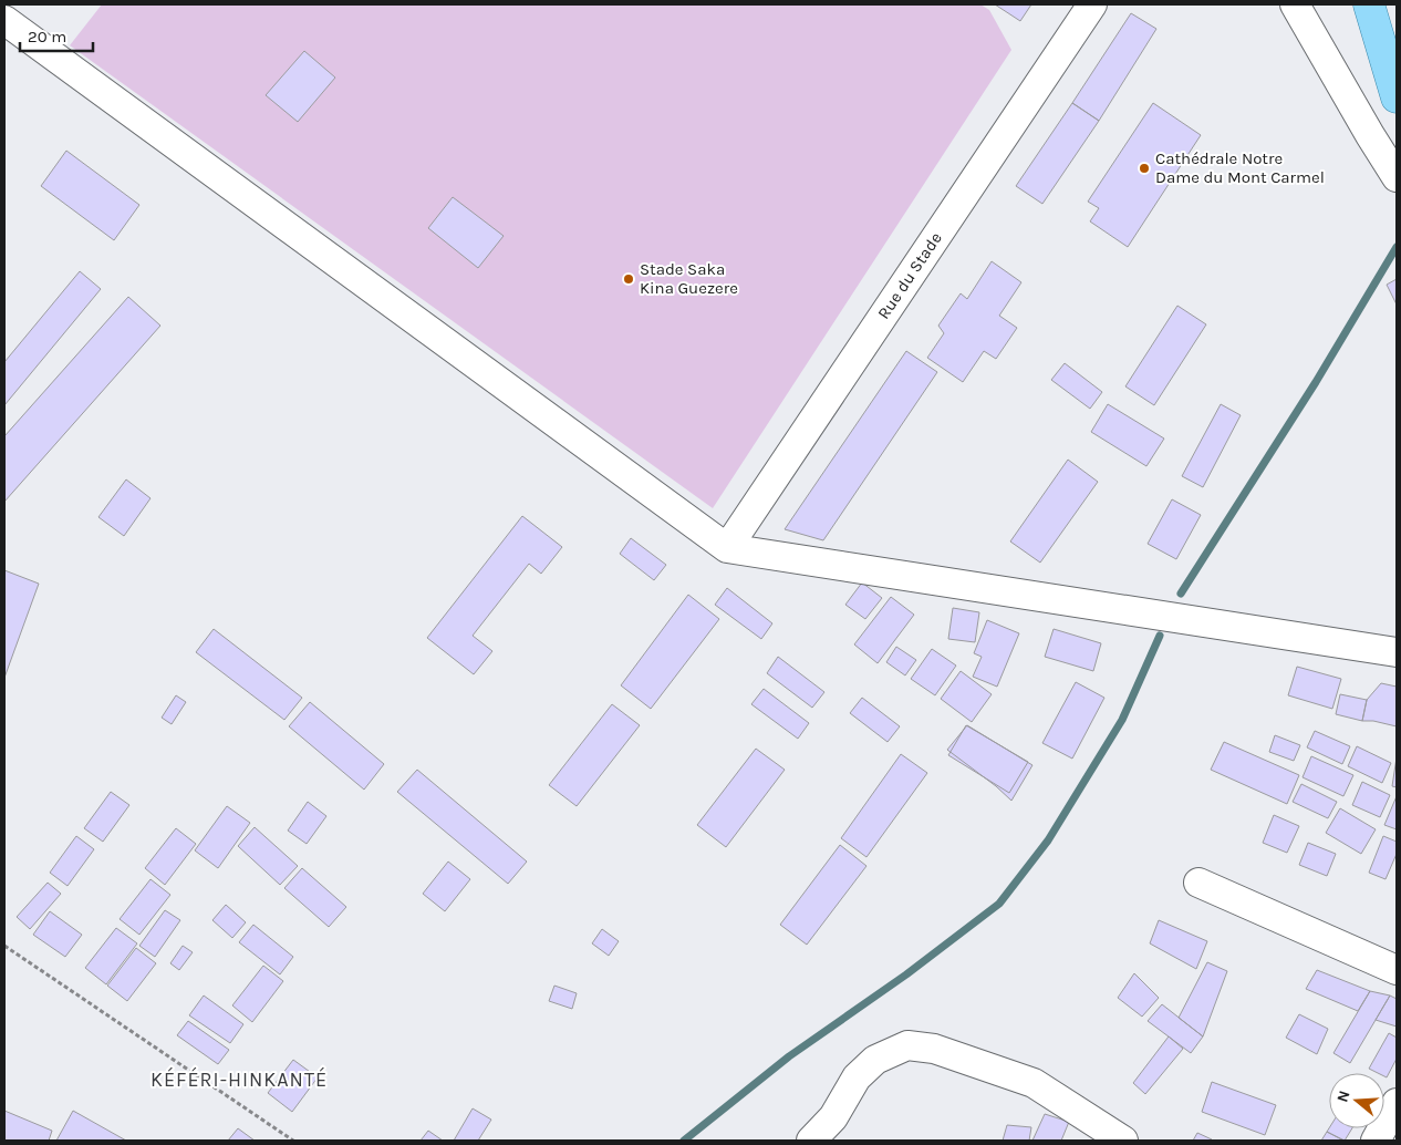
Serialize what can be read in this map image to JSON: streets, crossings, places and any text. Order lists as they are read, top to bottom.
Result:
{
  "streets": {
    "street": ["Rue du Stade"]
  },
  "districts": ["KÉFÉRI-HINKANTÉ"],
  "places": ["Cathédrale Notre Dame du Mont Carmel", "Stade Saka Kina Guezere"],
  "scale_bar": "20 m",
  "north": "left"
}
